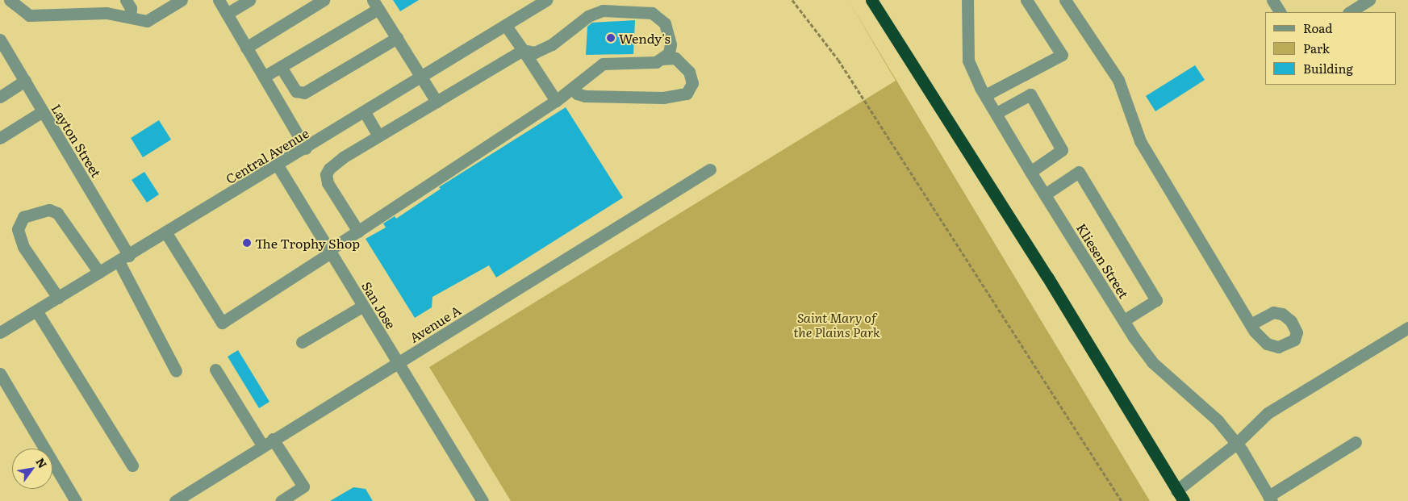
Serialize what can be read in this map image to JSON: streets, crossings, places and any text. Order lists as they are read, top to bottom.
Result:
{
  "streets": {
    "street": [
      "Layton Street",
      "Central Avenue",
      "Kliesen Street",
      "San Jose",
      "Avenue A"
    ]
  },
  "crossings": [
    ["Layton Street", "Central Avenue"],
    ["Central Avenue", "San Jose"],
    ["San Jose", "Avenue A"]
  ],
  "parks": ["Saint Mary of the Plains Park"],
  "places": ["Wendy's", "The Trophy Shop"],
  "legend": ["Road", "Park", "Building"],
  "north": "top right"
}
